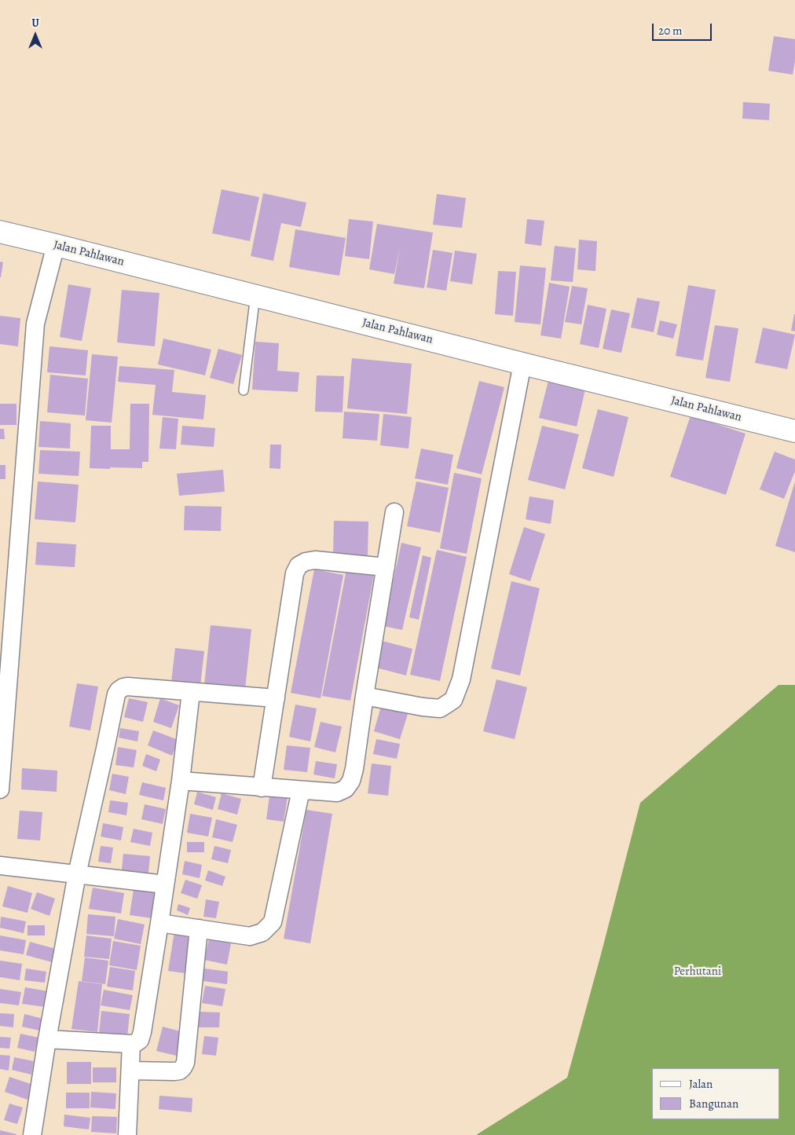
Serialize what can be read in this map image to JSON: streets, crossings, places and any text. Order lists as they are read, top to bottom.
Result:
{
  "streets": {
    "highway": ["Jalan Pahlawan"]
  },
  "parks": ["Perhutani"],
  "legend": ["Jalan", "Bangunan"],
  "scale_bar": "20 m",
  "north": "top"
}
